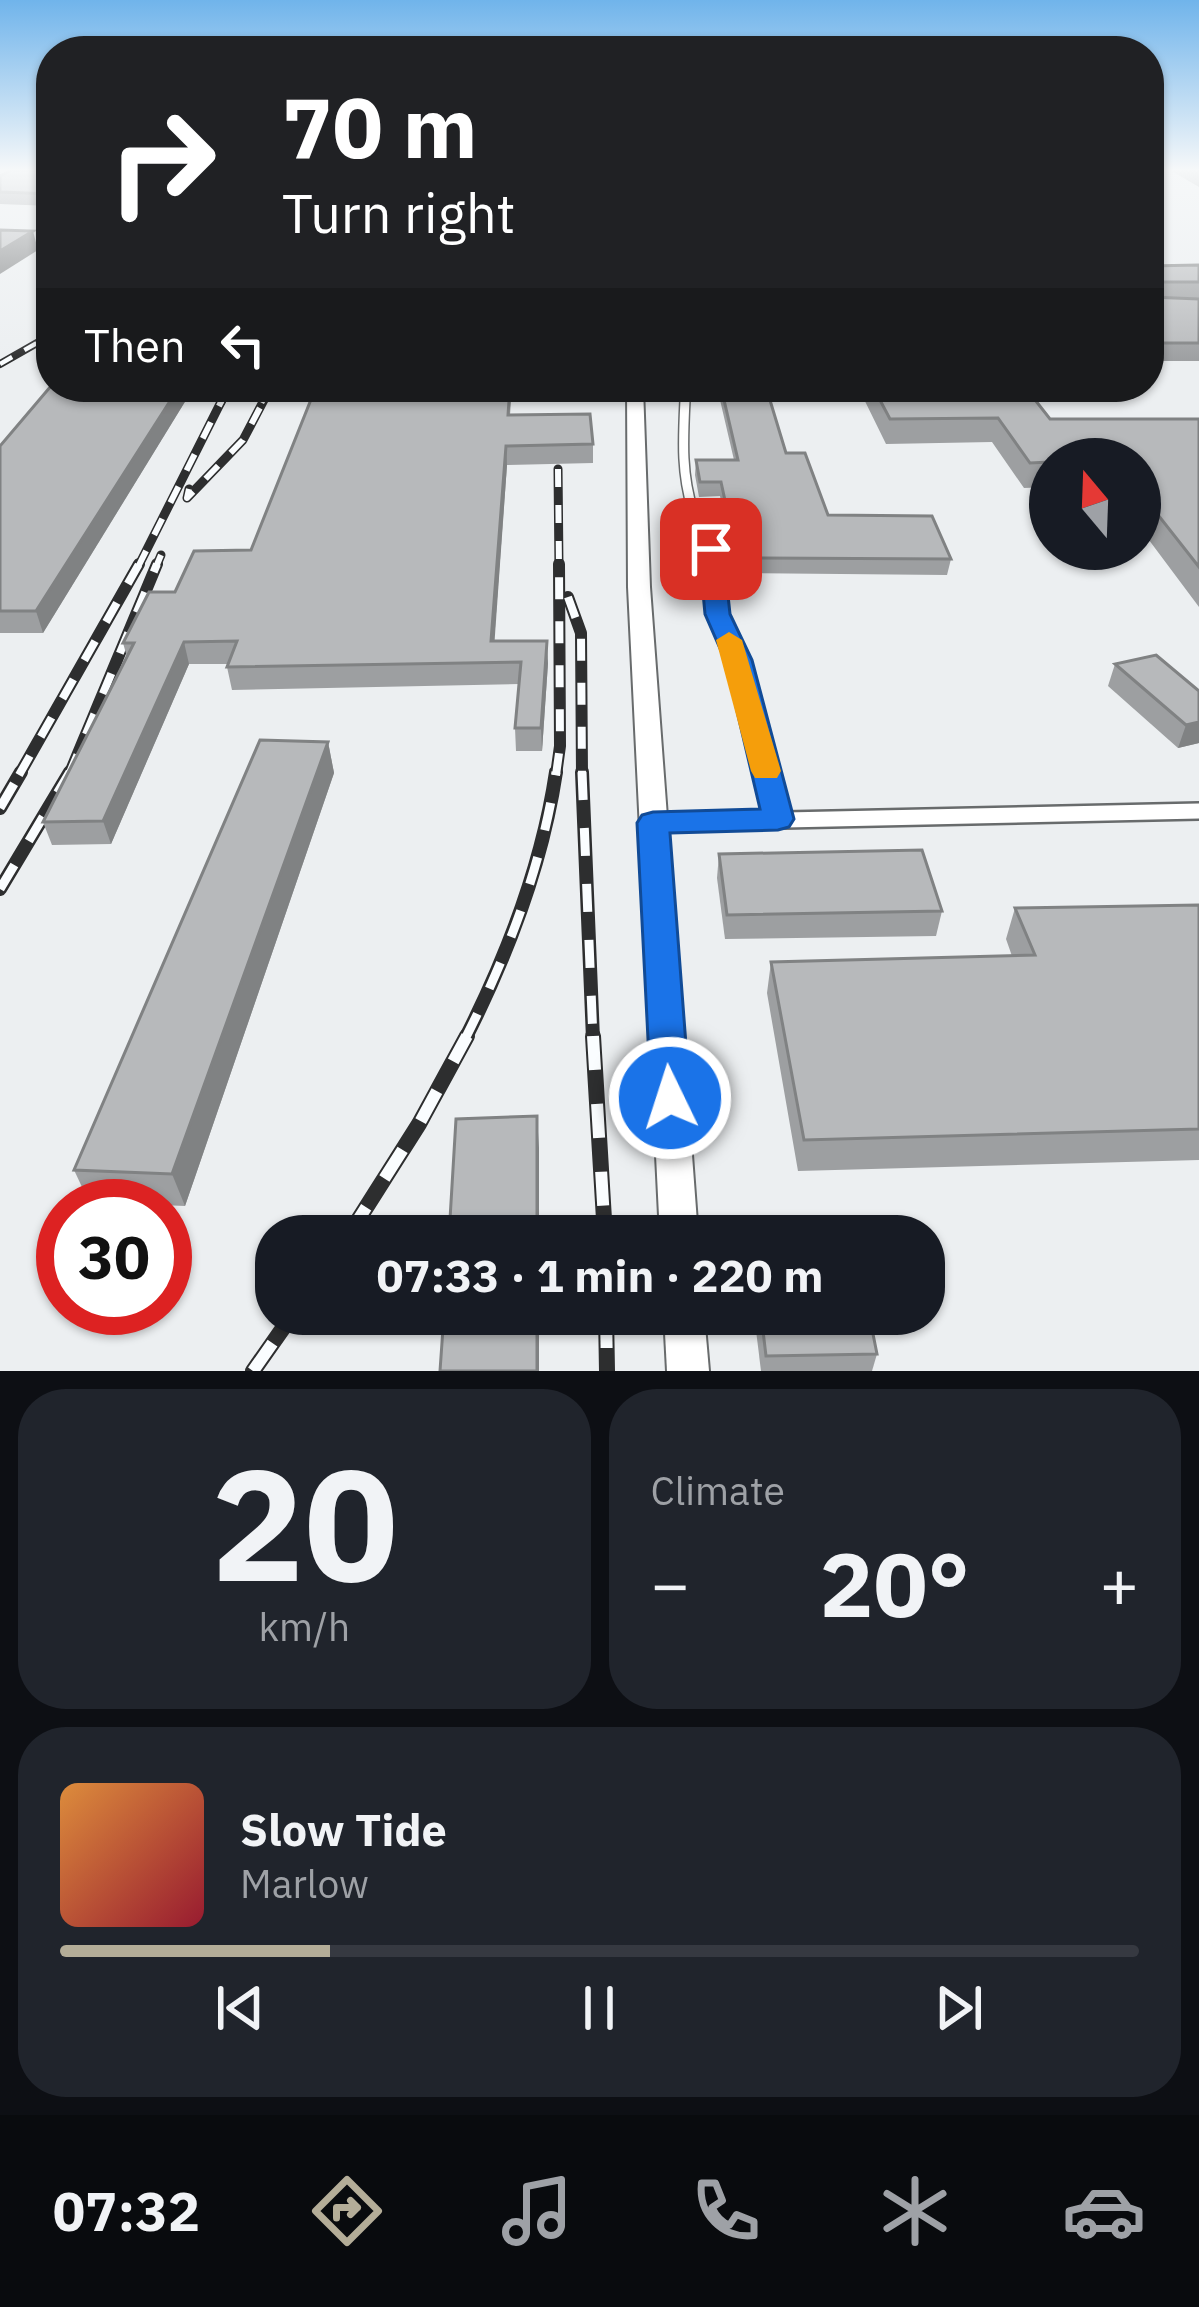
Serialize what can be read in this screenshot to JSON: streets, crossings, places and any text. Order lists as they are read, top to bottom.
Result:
{
  "north": "top",
  "page": {
    "turn": ["70 m", "Turn right"],
    "then": "Then",
    "limit": "30",
    "trip": "07:33 · 1 min · 220 m",
    "tile": [
      ["20", "km/h"],
      "Climate"
    ],
    "heat": ["−", "20°", "+"],
    "song": ["Slow Tide", "Marlow"],
    "tabs": "07:32"
  }
}
